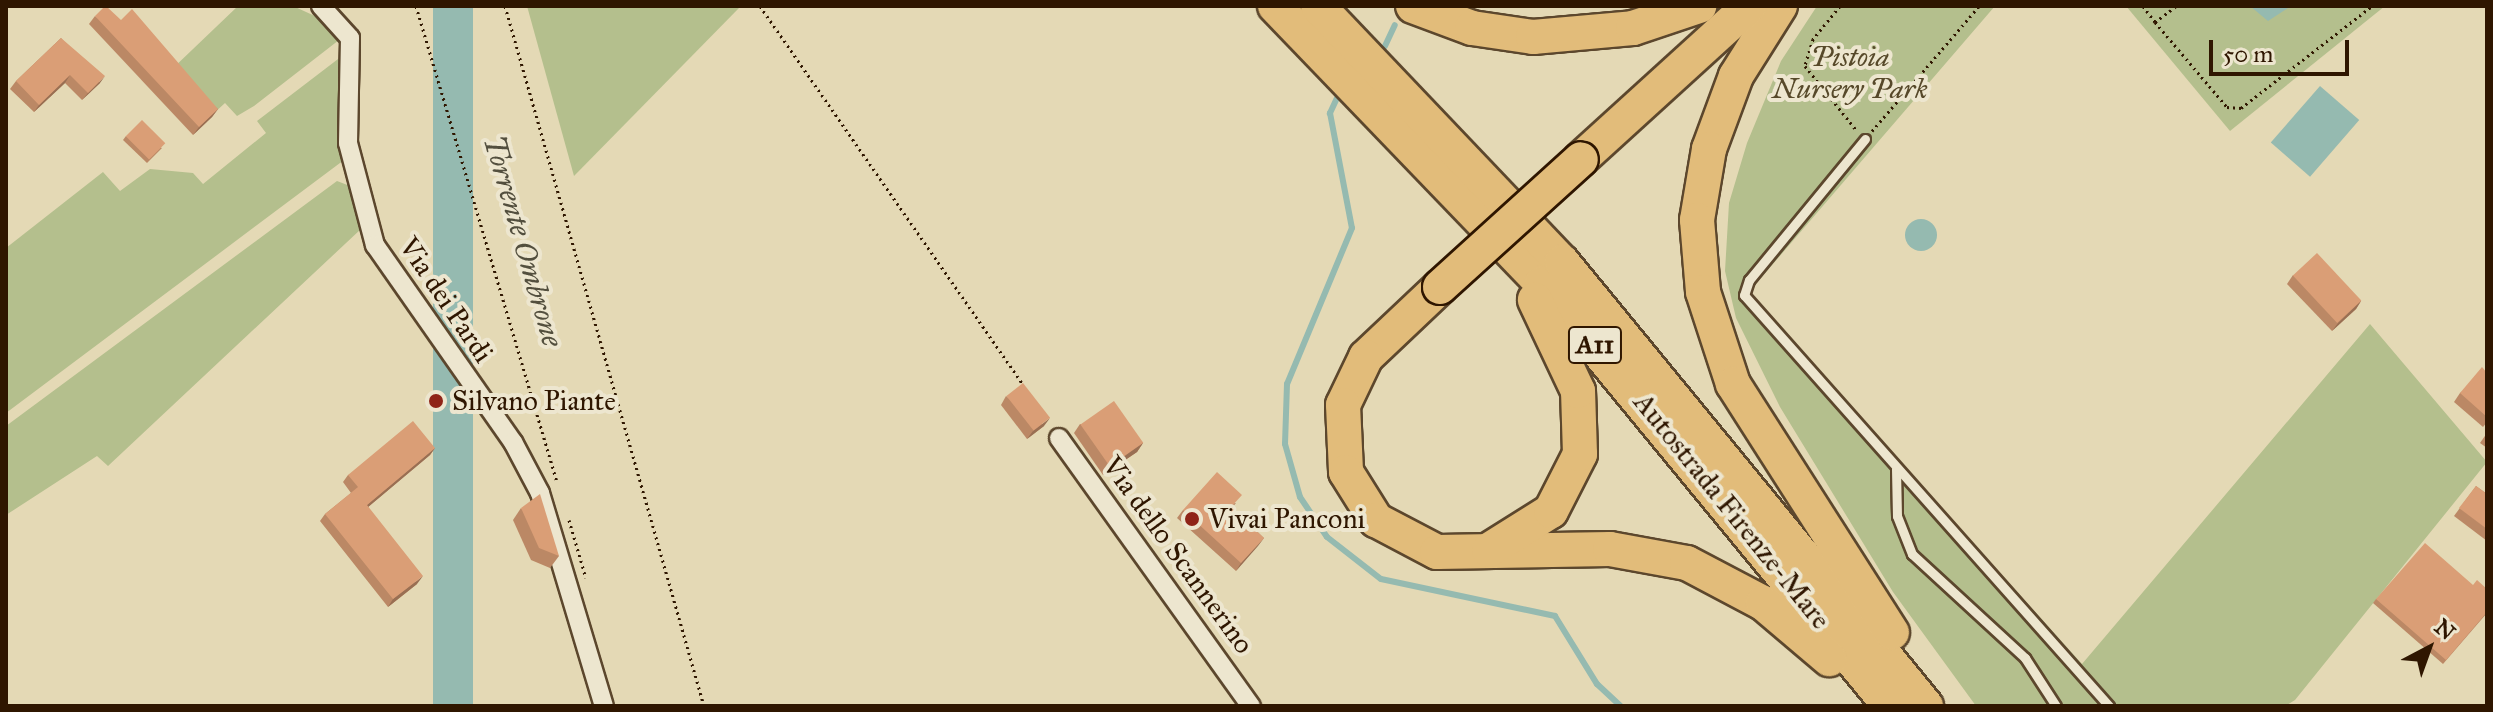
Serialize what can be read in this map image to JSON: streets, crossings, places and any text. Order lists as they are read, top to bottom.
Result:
{
  "streets": {
    "highway": ["A11", "Autostrada Firenze-Mare"],
    "street": ["Via dei Pardi", "Via dello Scannerino"]
  },
  "water": ["Torrente Ombrone"],
  "parks": ["Pistoia Nursery Park"],
  "places": ["Silvano Piante", "Vivai Panconi"],
  "scale_bar": "50 m",
  "north": "top right"
}
